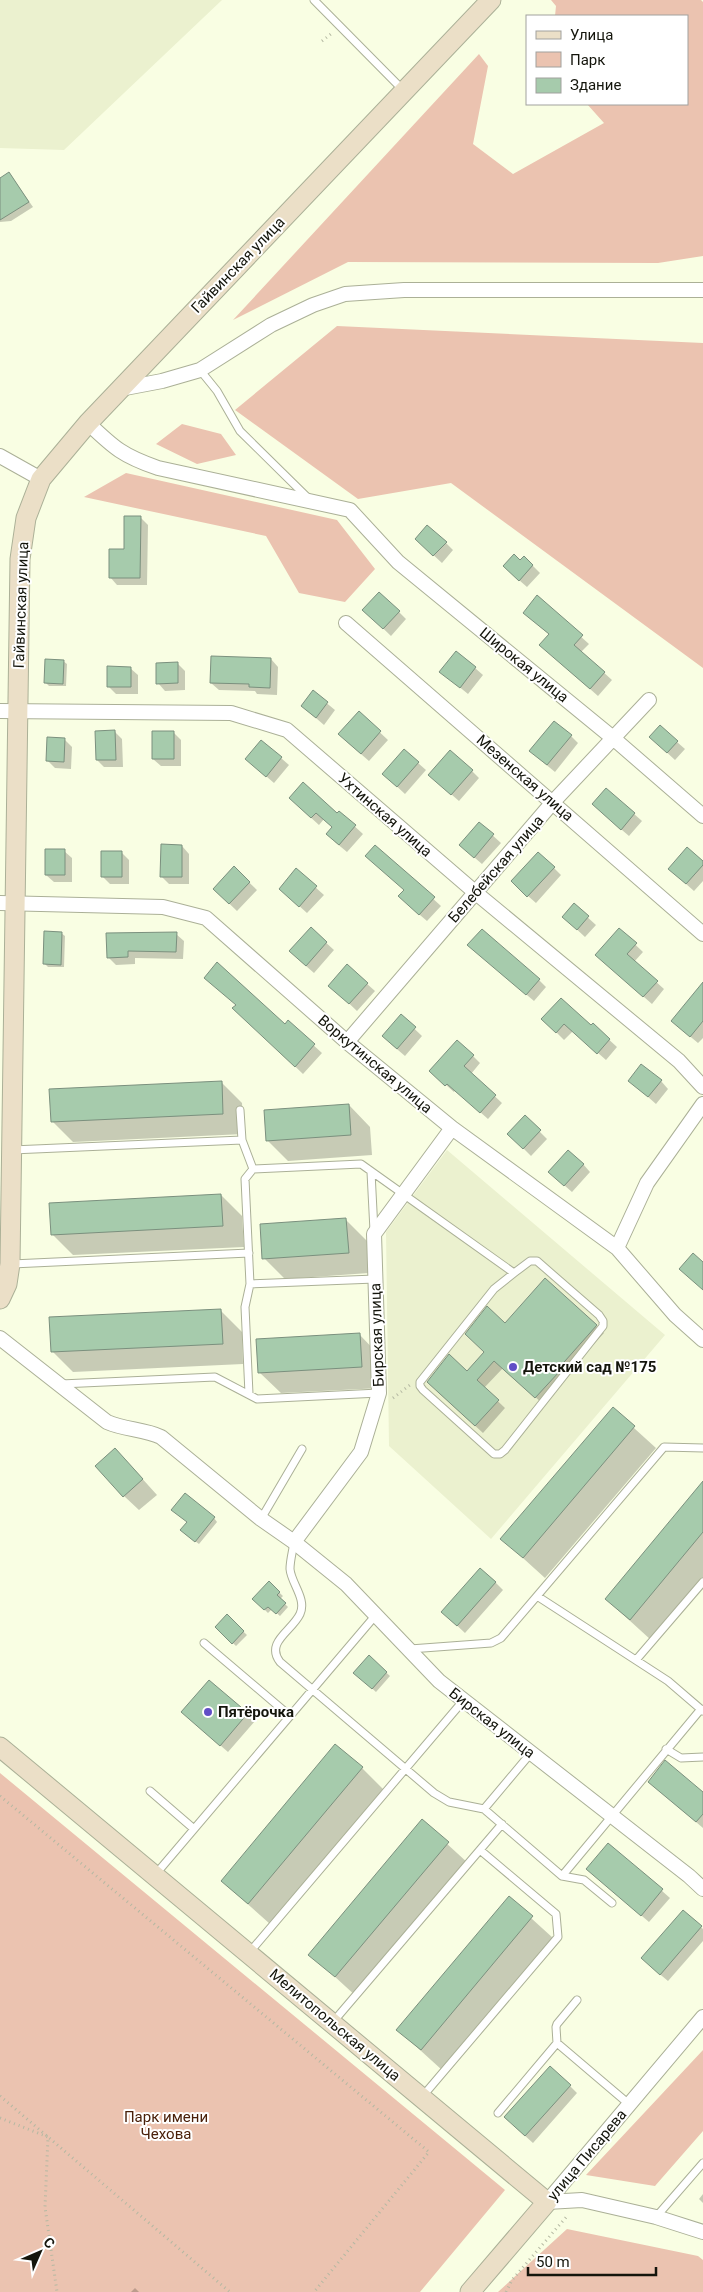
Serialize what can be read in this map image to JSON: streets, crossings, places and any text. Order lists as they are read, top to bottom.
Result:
{
  "streets": {
    "main road": ["Гайвинская улица", "Мелитопольская улица", "улица Писарева"],
    "street": [
      "Широкая улица",
      "Мезенская улица",
      "Ухтинская улица",
      "Белебейская улица",
      "Воркутинская улица",
      "Бирская улица"
    ]
  },
  "crossings": [
    ["Гайвинская улица", "Ухтинская улица"],
    ["Гайвинская улица", "Воркутинская улица"],
    ["Широкая улица", "Белебейская улица"],
    ["Мезенская улица", "Белебейская улица"],
    ["Ухтинская улица", "Белебейская улица"],
    ["Белебейская улица", "Воркутинская улица"],
    ["Мелитопольская улица", "улица Писарева"]
  ],
  "parks": ["Парк имени Чехова"],
  "places": ["Детский сад №175", "Пятёрочка"],
  "legend": ["Улица", "Парк", "Здание"],
  "scale_bar": "50 m",
  "north": "top right"
}
